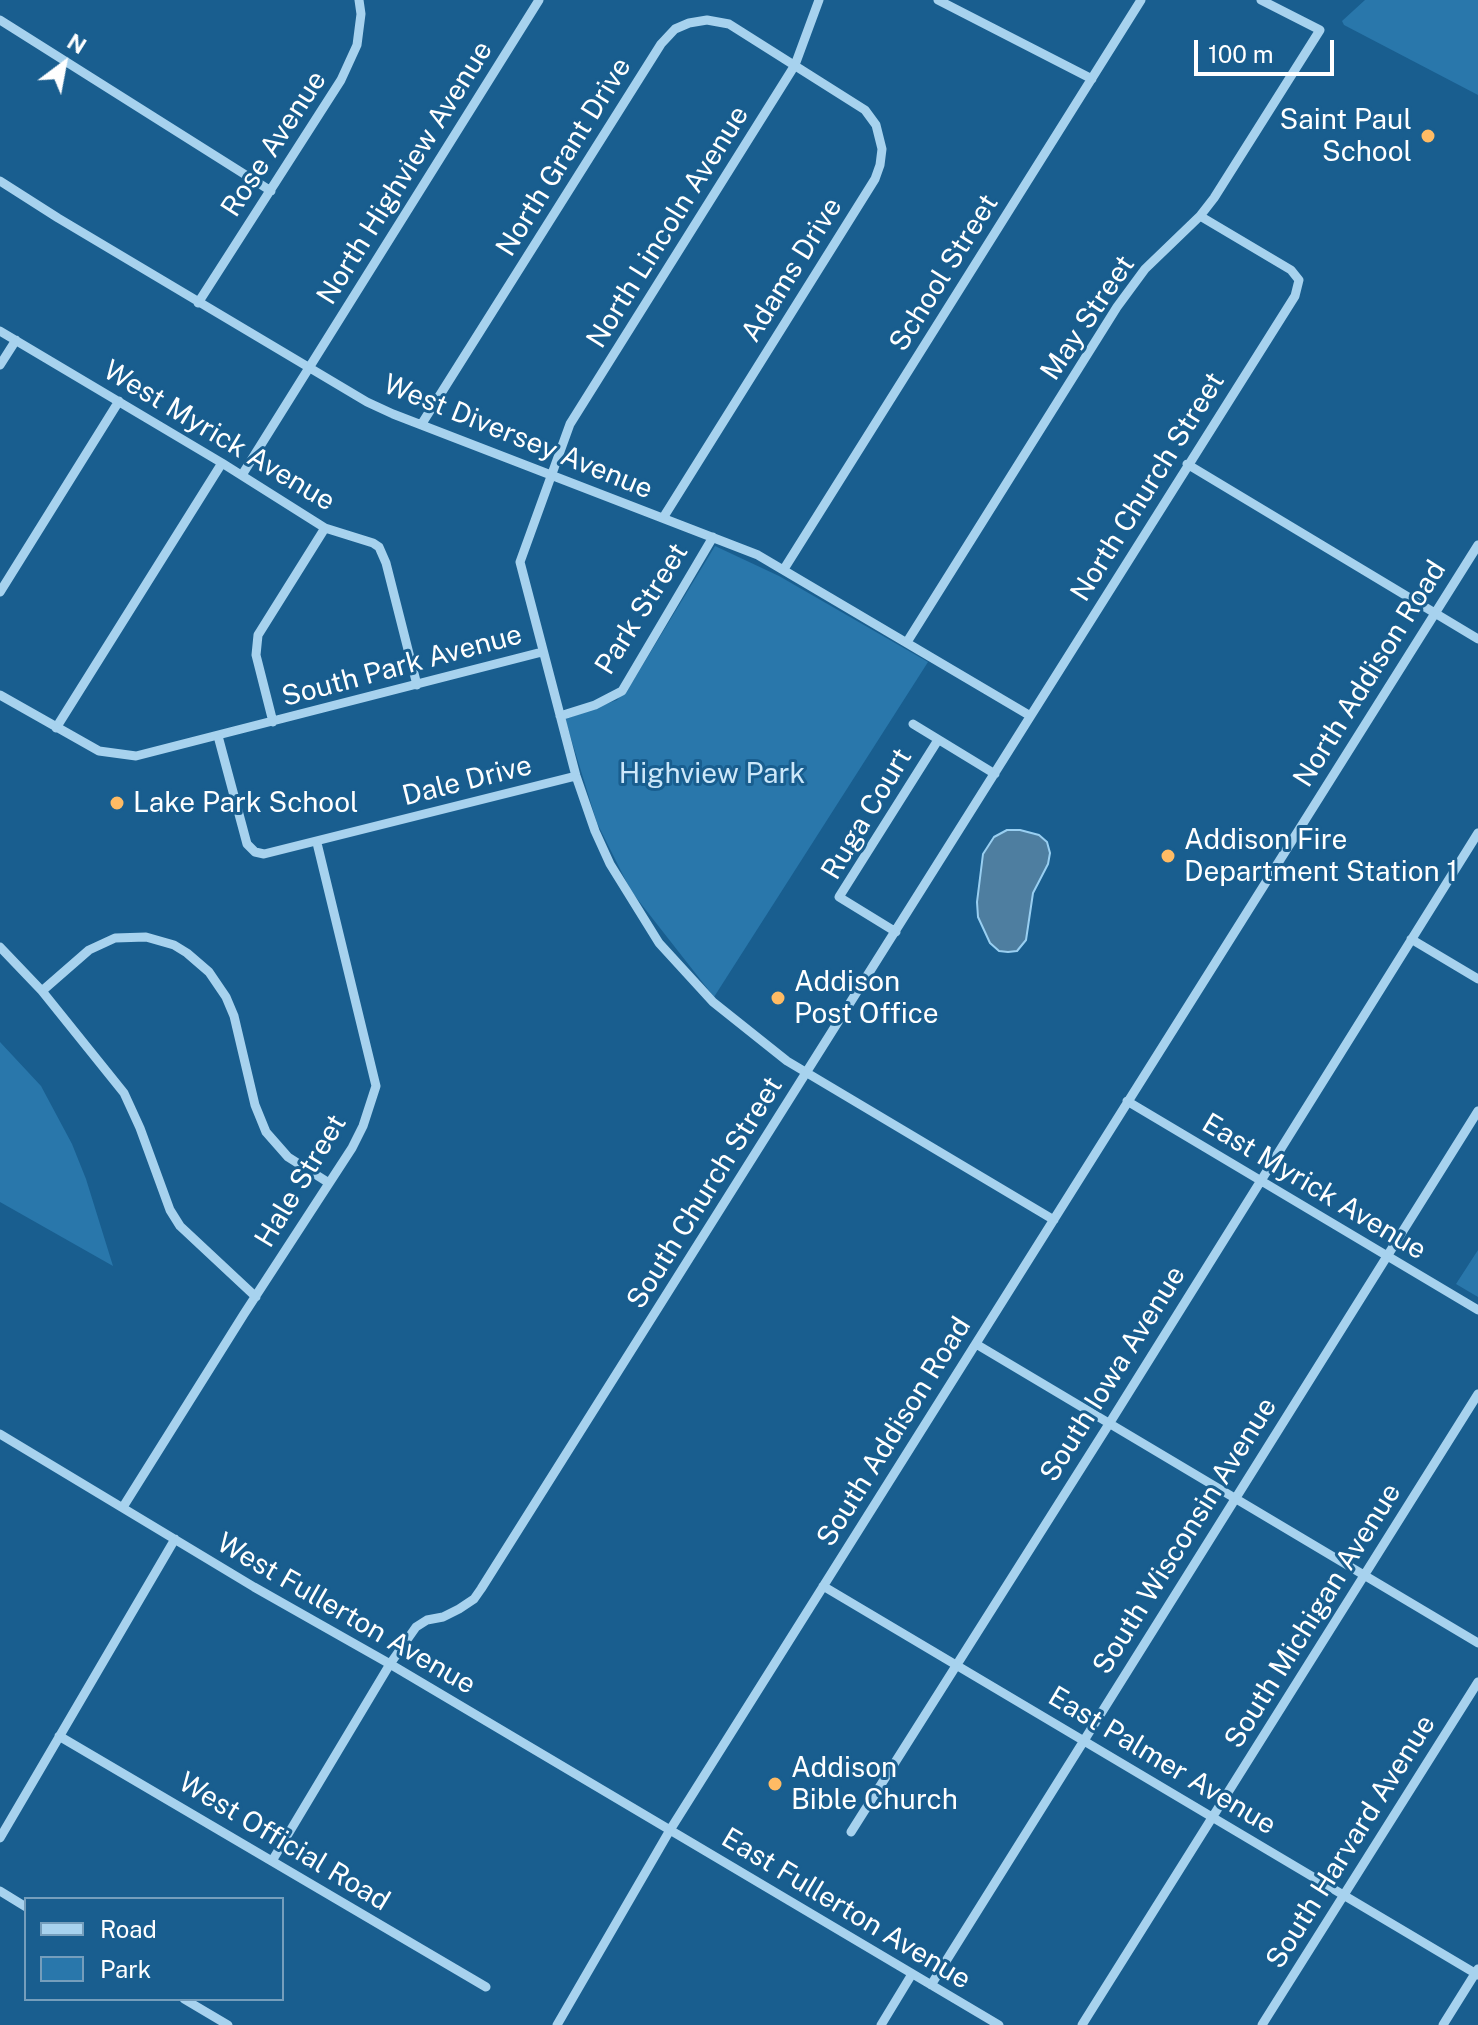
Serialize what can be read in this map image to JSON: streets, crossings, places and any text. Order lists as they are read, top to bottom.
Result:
{
  "streets": {
    "street": [
      "Rose Avenue",
      "North Grant Drive",
      "North Highview Avenue",
      "North Lincoln Avenue",
      "Adams Drive",
      "School Street",
      "May Street",
      "West Myrick Avenue",
      "West Diversey Avenue",
      "North Church Street",
      "Park Street",
      "South Park Avenue",
      "North Addison Road",
      "Dale Drive",
      "Ruga Court",
      "Hale Street",
      "East Myrick Avenue",
      "South Church Street",
      "South Iowa Avenue",
      "South Addison Road",
      "South Wisconsin Avenue",
      "West Fullerton Avenue",
      "South Michigan Avenue",
      "East Palmer Avenue",
      "West Official Road",
      "South Harvard Avenue",
      "East Fullerton Avenue"
    ]
  },
  "crossings": [
    ["Rose Avenue", "West Diversey Avenue"],
    ["North Grant Drive", "North Lincoln Avenue"],
    ["North Grant Drive", "Adams Drive"],
    ["North Grant Drive", "West Diversey Avenue"],
    ["North Highview Avenue", "West Myrick Avenue"],
    ["North Highview Avenue", "West Diversey Avenue"],
    ["North Lincoln Avenue", "Adams Drive"],
    ["North Lincoln Avenue", "West Diversey Avenue"],
    ["North Lincoln Avenue", "Park Street"],
    ["North Lincoln Avenue", "South Park Avenue"],
    ["North Lincoln Avenue", "Dale Drive"],
    ["North Lincoln Avenue", "South Church Street"],
    ["North Lincoln Avenue", "South Addison Road"],
    ["Adams Drive", "West Diversey Avenue"],
    ["School Street", "West Diversey Avenue"],
    ["May Street", "West Diversey Avenue"],
    ["May Street", "North Church Street"],
    ["West Myrick Avenue", "South Park Avenue"],
    ["West Diversey Avenue", "North Church Street"],
    ["West Diversey Avenue", "Park Street"],
    ["West Diversey Avenue", "South Church Street"],
    ["North Church Street", "South Church Street"],
    ["South Park Avenue", "Dale Drive"],
    ["North Addison Road", "South Addison Road"],
    ["Dale Drive", "Hale Street"],
    ["Ruga Court", "South Church Street"],
    ["Hale Street", "West Fullerton Avenue"],
    ["East Myrick Avenue", "South Iowa Avenue"],
    ["East Myrick Avenue", "South Addison Road"],
    ["East Myrick Avenue", "South Wisconsin Avenue"],
    ["South Church Street", "West Fullerton Avenue"],
    ["South Church Street", "West Official Road"],
    ["South Iowa Avenue", "East Palmer Avenue"],
    ["South Addison Road", "West Fullerton Avenue"],
    ["South Addison Road", "East Palmer Avenue"],
    ["South Addison Road", "East Fullerton Avenue"],
    ["South Wisconsin Avenue", "East Palmer Avenue"],
    ["South Wisconsin Avenue", "East Fullerton Avenue"],
    ["West Fullerton Avenue", "East Fullerton Avenue"],
    ["South Michigan Avenue", "East Palmer Avenue"],
    ["East Palmer Avenue", "South Harvard Avenue"]
  ],
  "parks": ["Highview Park"],
  "places": [
    "Saint Paul School",
    "Lake Park School",
    "Addison Fire Department Station 1",
    "Addison Post Office",
    "Addison Bible Church"
  ],
  "legend": ["Road", "Park"],
  "scale_bar": "100 m",
  "north": "top right"
}
